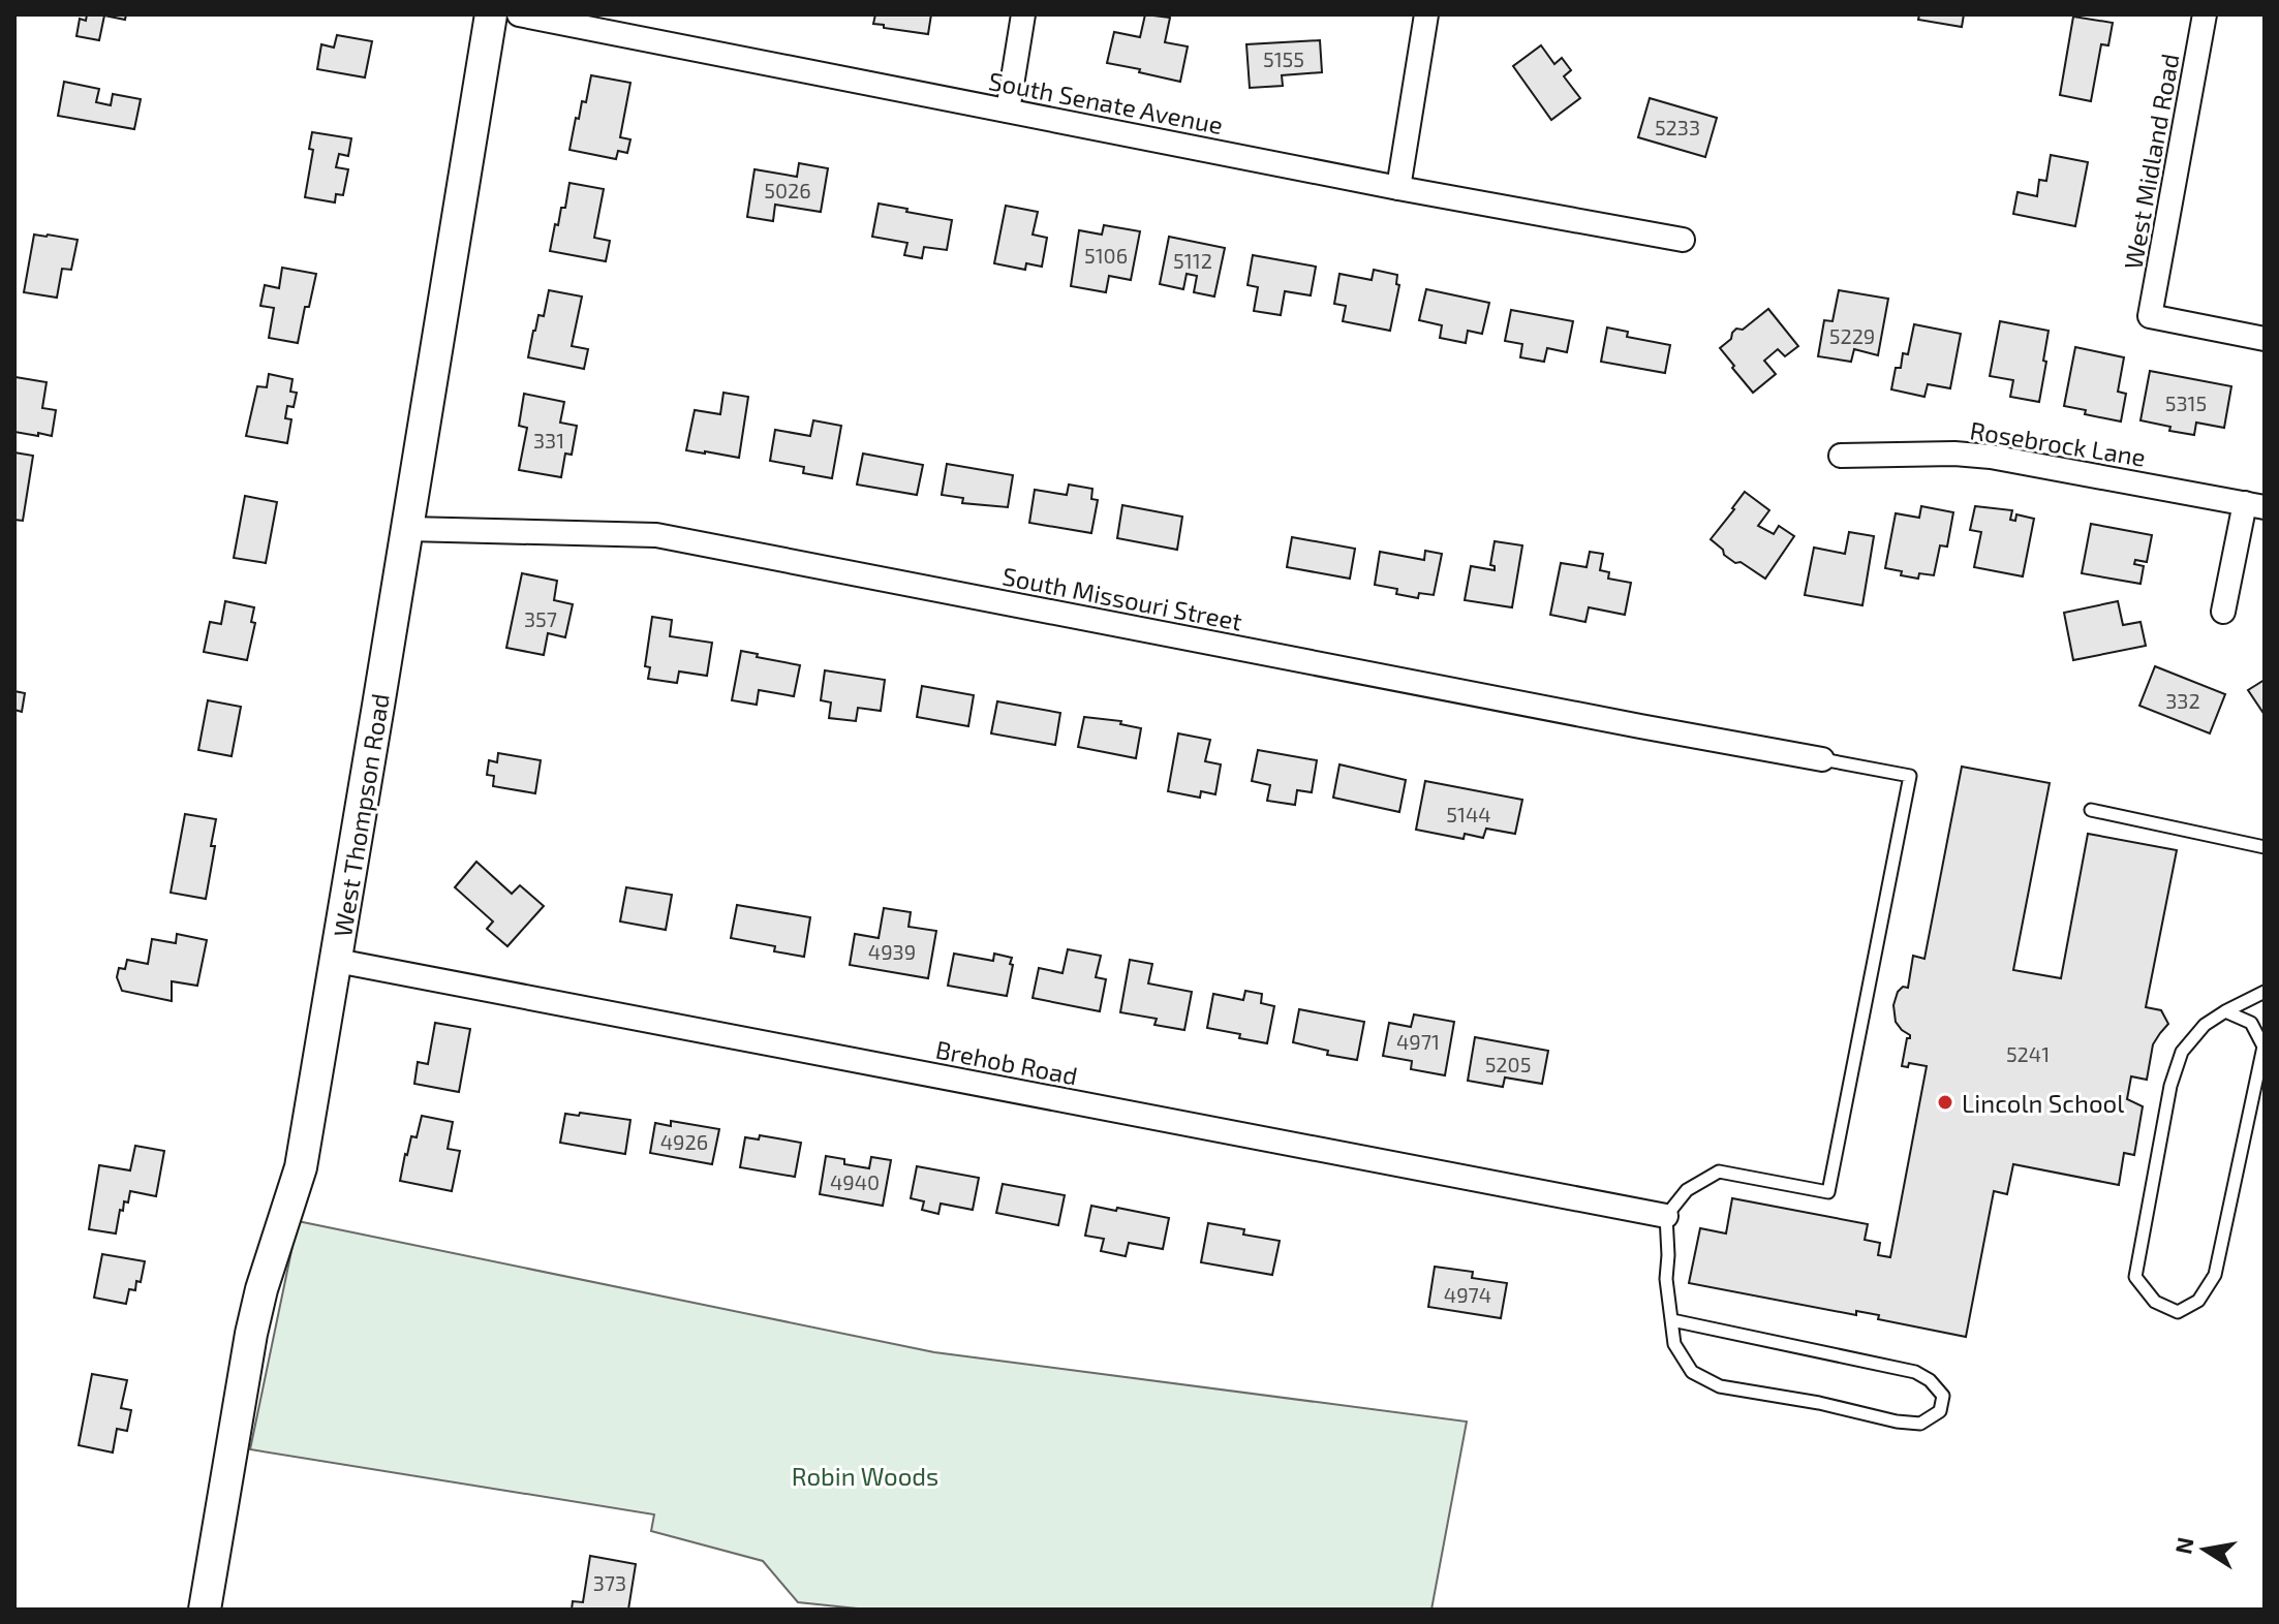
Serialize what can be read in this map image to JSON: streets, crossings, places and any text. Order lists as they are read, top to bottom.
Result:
{
  "streets": {
    "main road": ["West Thompson Road"],
    "street": [
      "South Senate Avenue",
      "West Midland Road",
      "Rosebrock Lane",
      "South Missouri Street",
      "Brehob Road"
    ]
  },
  "crossings": [
    ["South Missouri Street", "West Thompson Road"],
    ["West Thompson Road", "Brehob Road"]
  ],
  "parks": ["Robin Woods"],
  "places": ["Lincoln School"],
  "house_numbers": [
    "5155",
    "5233",
    "5026",
    "5106",
    "5112",
    "5229",
    "5315",
    "331",
    "357",
    "332",
    "5144",
    "4939",
    "4971",
    "5241",
    "5205",
    "4926",
    "4940",
    "4974",
    "373"
  ],
  "north": "left"
}
